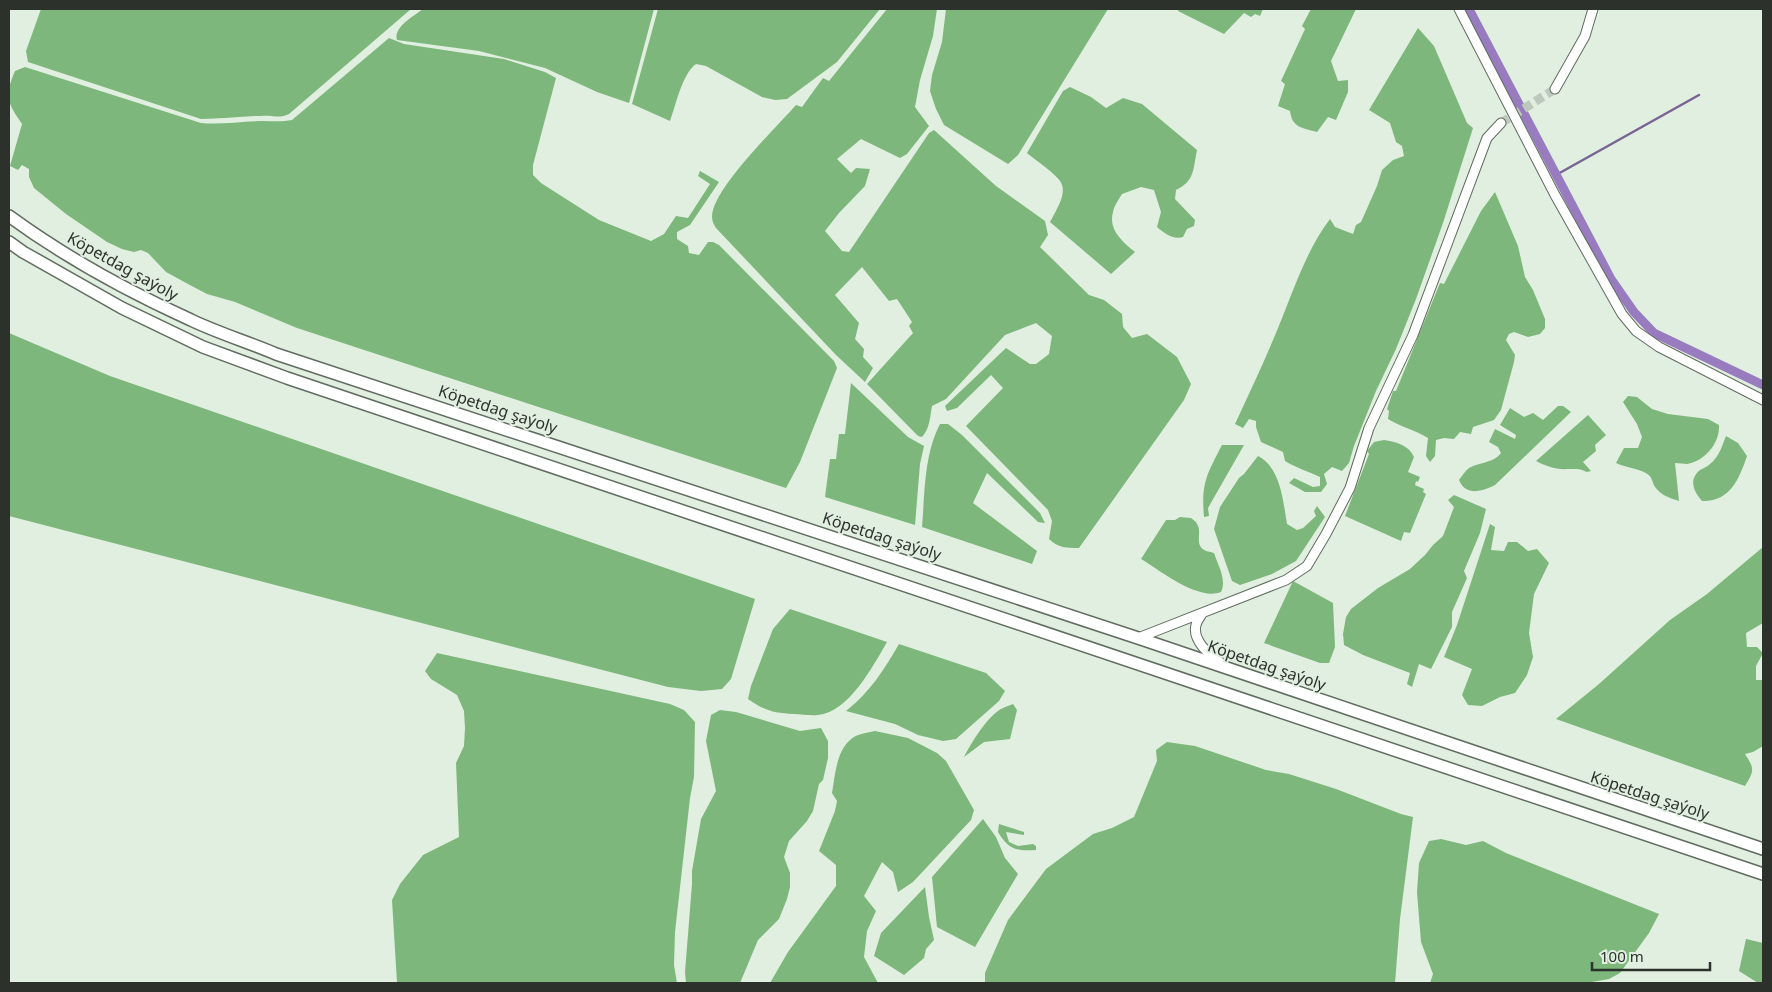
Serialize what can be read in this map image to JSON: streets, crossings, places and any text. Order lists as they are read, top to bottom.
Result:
{
  "streets": {
    "main road": ["Köpetdag şaýoly"]
  },
  "scale_bar": "100 m"
}
